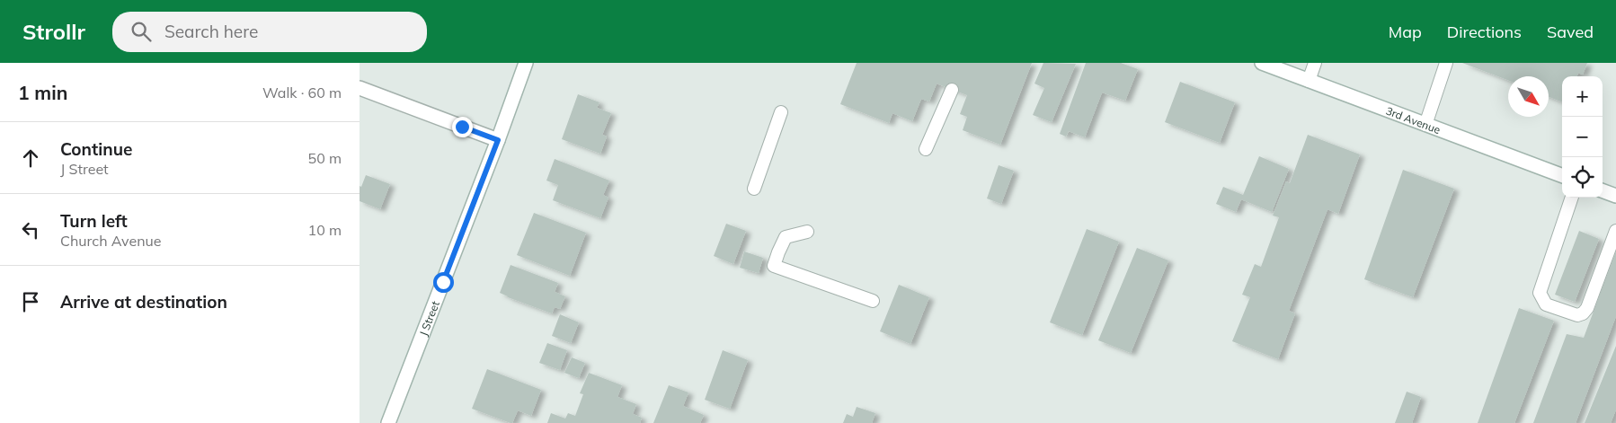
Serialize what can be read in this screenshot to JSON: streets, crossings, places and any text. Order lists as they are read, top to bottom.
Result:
{
  "streets": {
    "street": ["3rd Avenue", "J Street"]
  },
  "north": "bottom right",
  "page": {
    "header": "Strollr",
    "search": "Search here",
    "nav": ["Map", "Directions", "Saved"],
    "heading": ["1 min", "Walk · 60 m"],
    "map_buttons": ["+", "−"],
    "list": [
      ["Continue", "J Street", "50 m"],
      ["Turn left", "Church Avenue", "10 m"],
      "Arrive at destination"
    ]
  }
}
